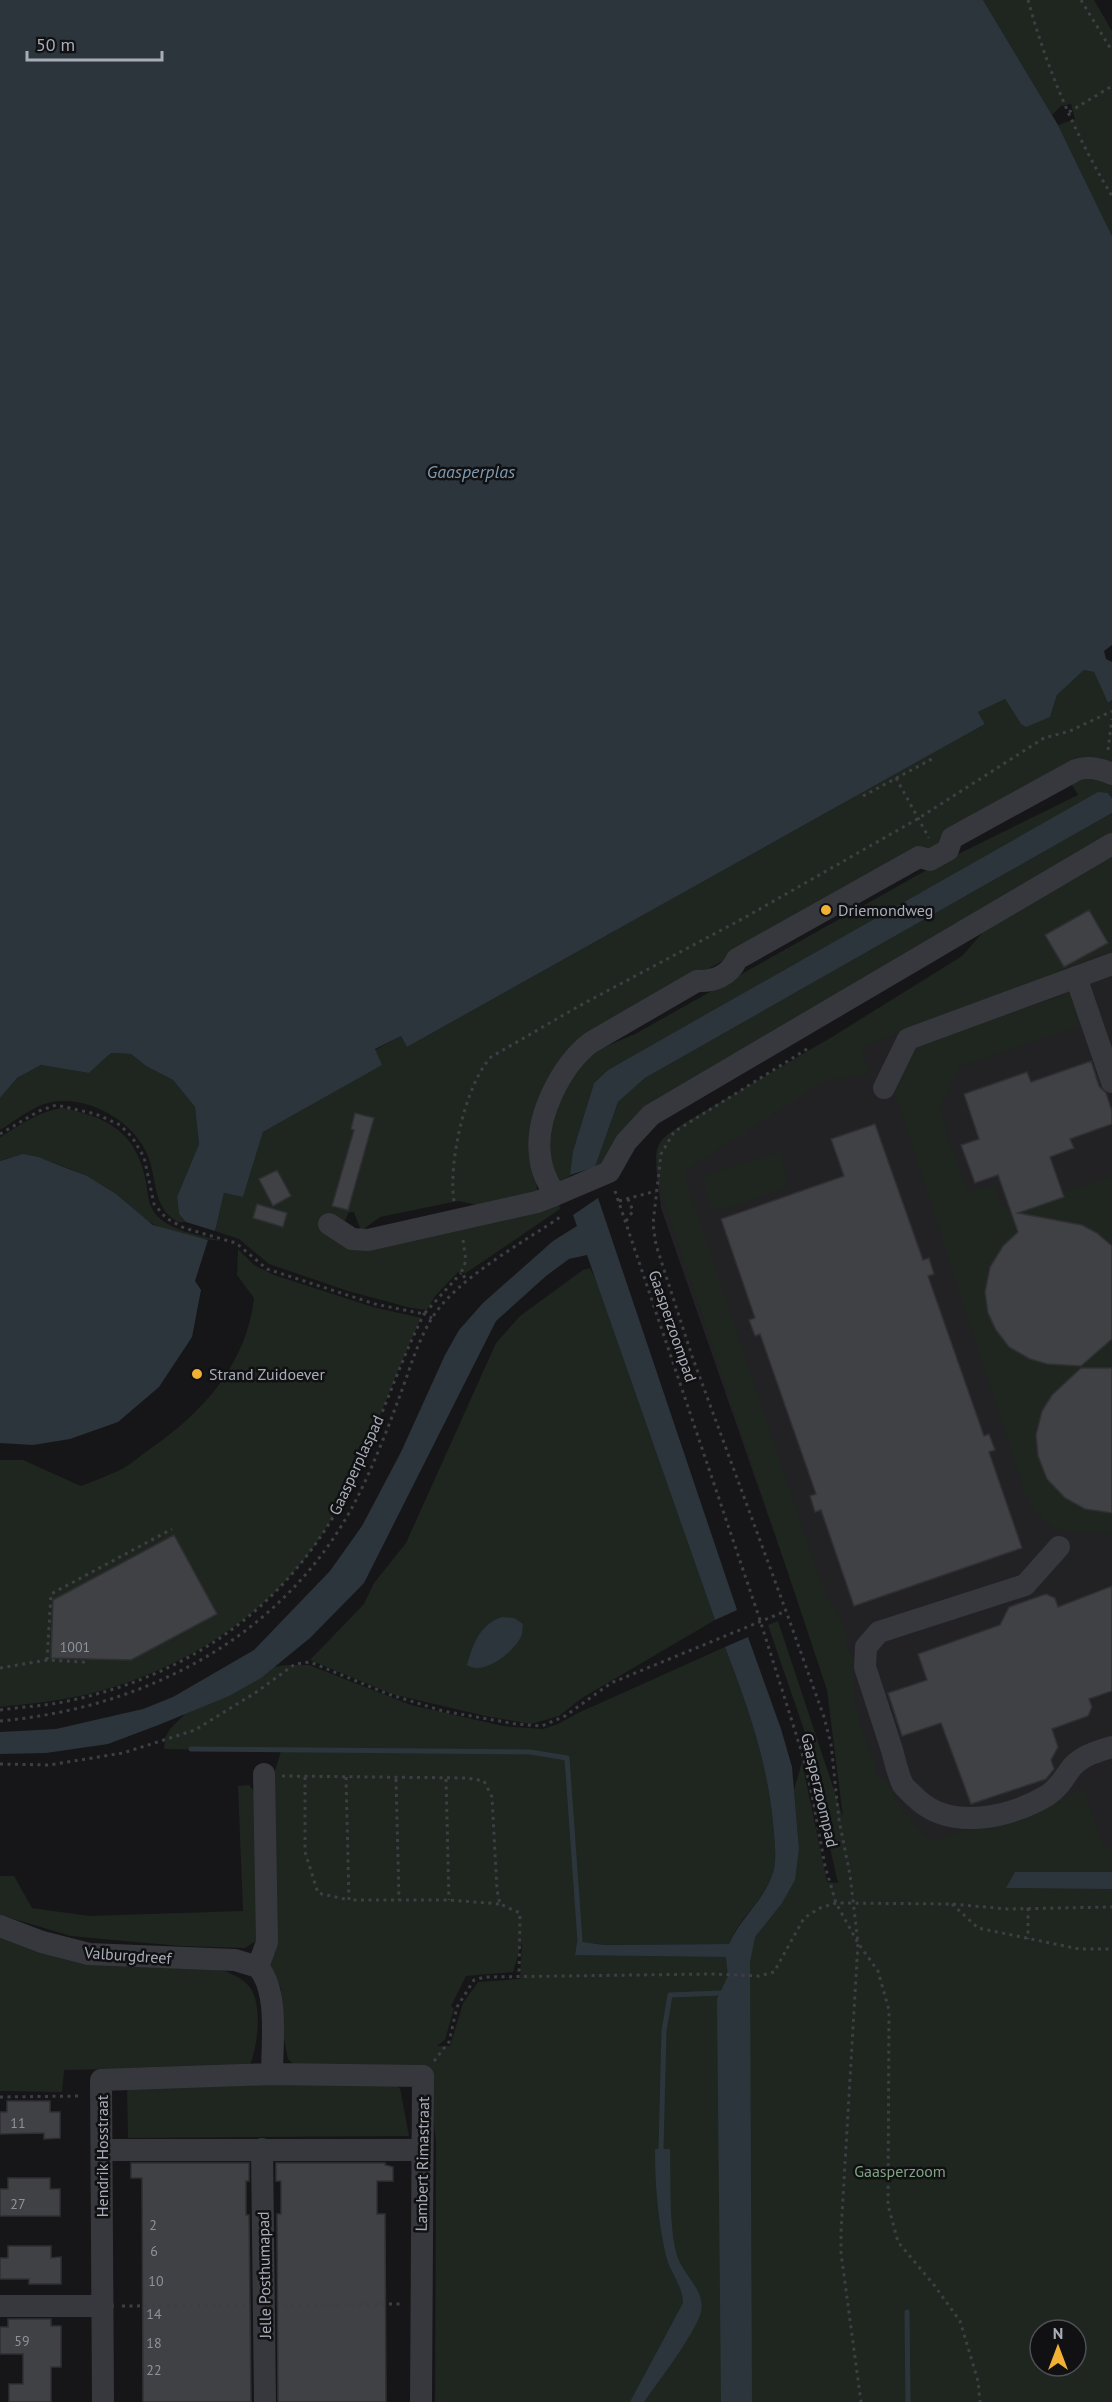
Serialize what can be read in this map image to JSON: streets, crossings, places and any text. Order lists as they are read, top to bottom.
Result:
{
  "streets": {
    "street": [
      "Valburgdreef",
      "Hendrik Hosstraat",
      "Lambert Rimastraat",
      "Jelle Posthumapad"
    ],
    "path": ["Gaasperzoompad", "Gaasperplaspad"]
  },
  "crossings": [
    ["Hendrik Hosstraat", "Lambert Rimastraat"]
  ],
  "water": ["Gaasperplas"],
  "parks": ["Gaasperzoom"],
  "places": ["Driemondweg", "Strand Zuidoever"],
  "house_numbers": [
    "1001",
    "11",
    "27",
    "2",
    "6",
    "10",
    "14",
    "59",
    "18",
    "22"
  ],
  "scale_bar": "50 m",
  "north": "top"
}
